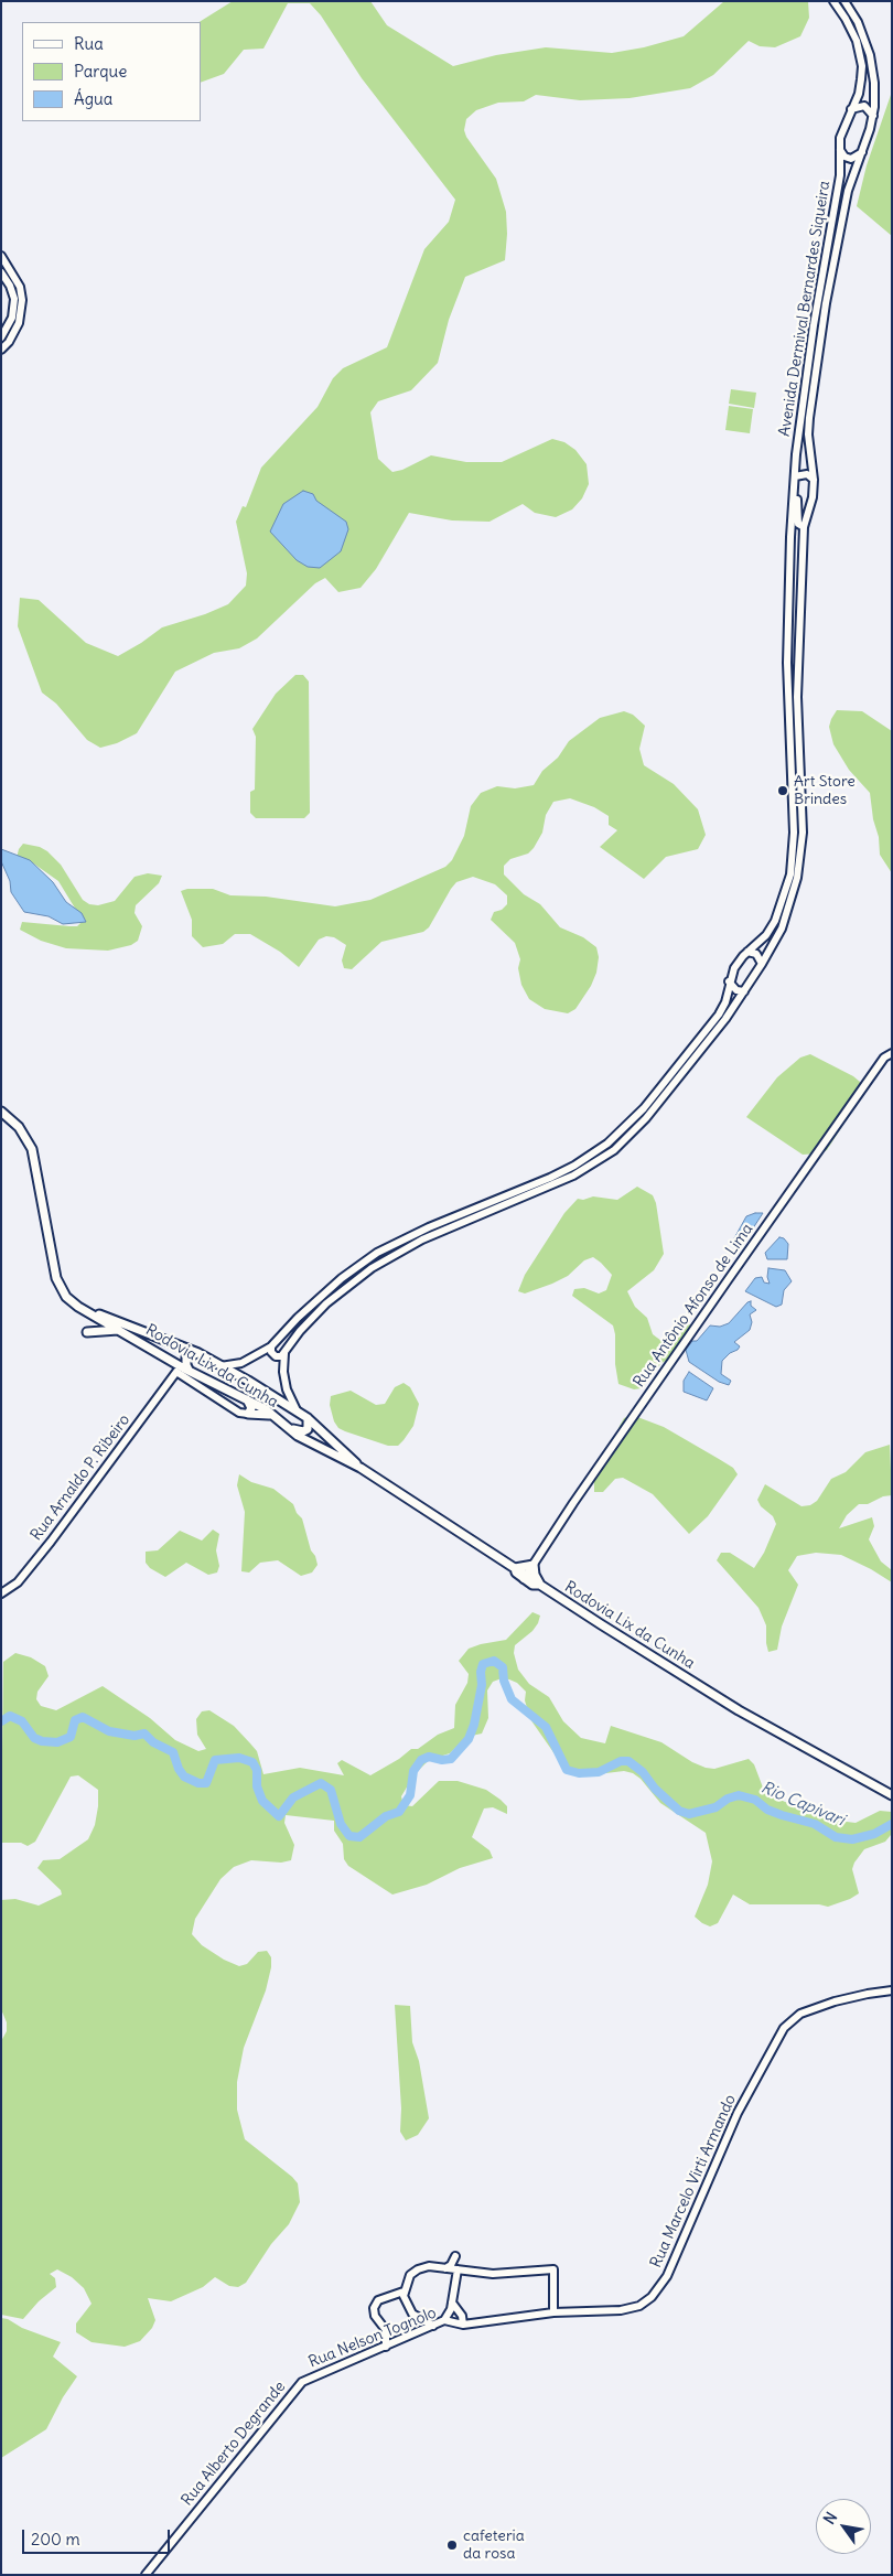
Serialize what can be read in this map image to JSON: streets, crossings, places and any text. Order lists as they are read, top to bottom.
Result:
{
  "streets": {
    "main road": [
      "Avenida Dermival Bernardes Siqueira",
      "Rua Antônio Afonso de Lima",
      "Rodovia Lix da Cunha",
      "Rua Arnaldo P. Ribeiro",
      "Rua Marcelo Virti Armando",
      "Rua Nelson Tognolo",
      "Rua Alberto Degrande"
    ]
  },
  "crossings": [
    ["Avenida Dermival Bernardes Siqueira", "Rodovia Lix da Cunha"],
    ["Rua Antônio Afonso de Lima", "Rodovia Lix da Cunha"],
    ["Rua Marcelo Virti Armando", "Rua Nelson Tognolo"],
    ["Rua Nelson Tognolo", "Rua Alberto Degrande"]
  ],
  "water": ["Rio Capivari"],
  "places": ["Art Store Brindes", "cafeteria da rosa"],
  "legend": ["Rua", "Parque", "Água"],
  "scale_bar": "200 m",
  "north": "top left"
}
